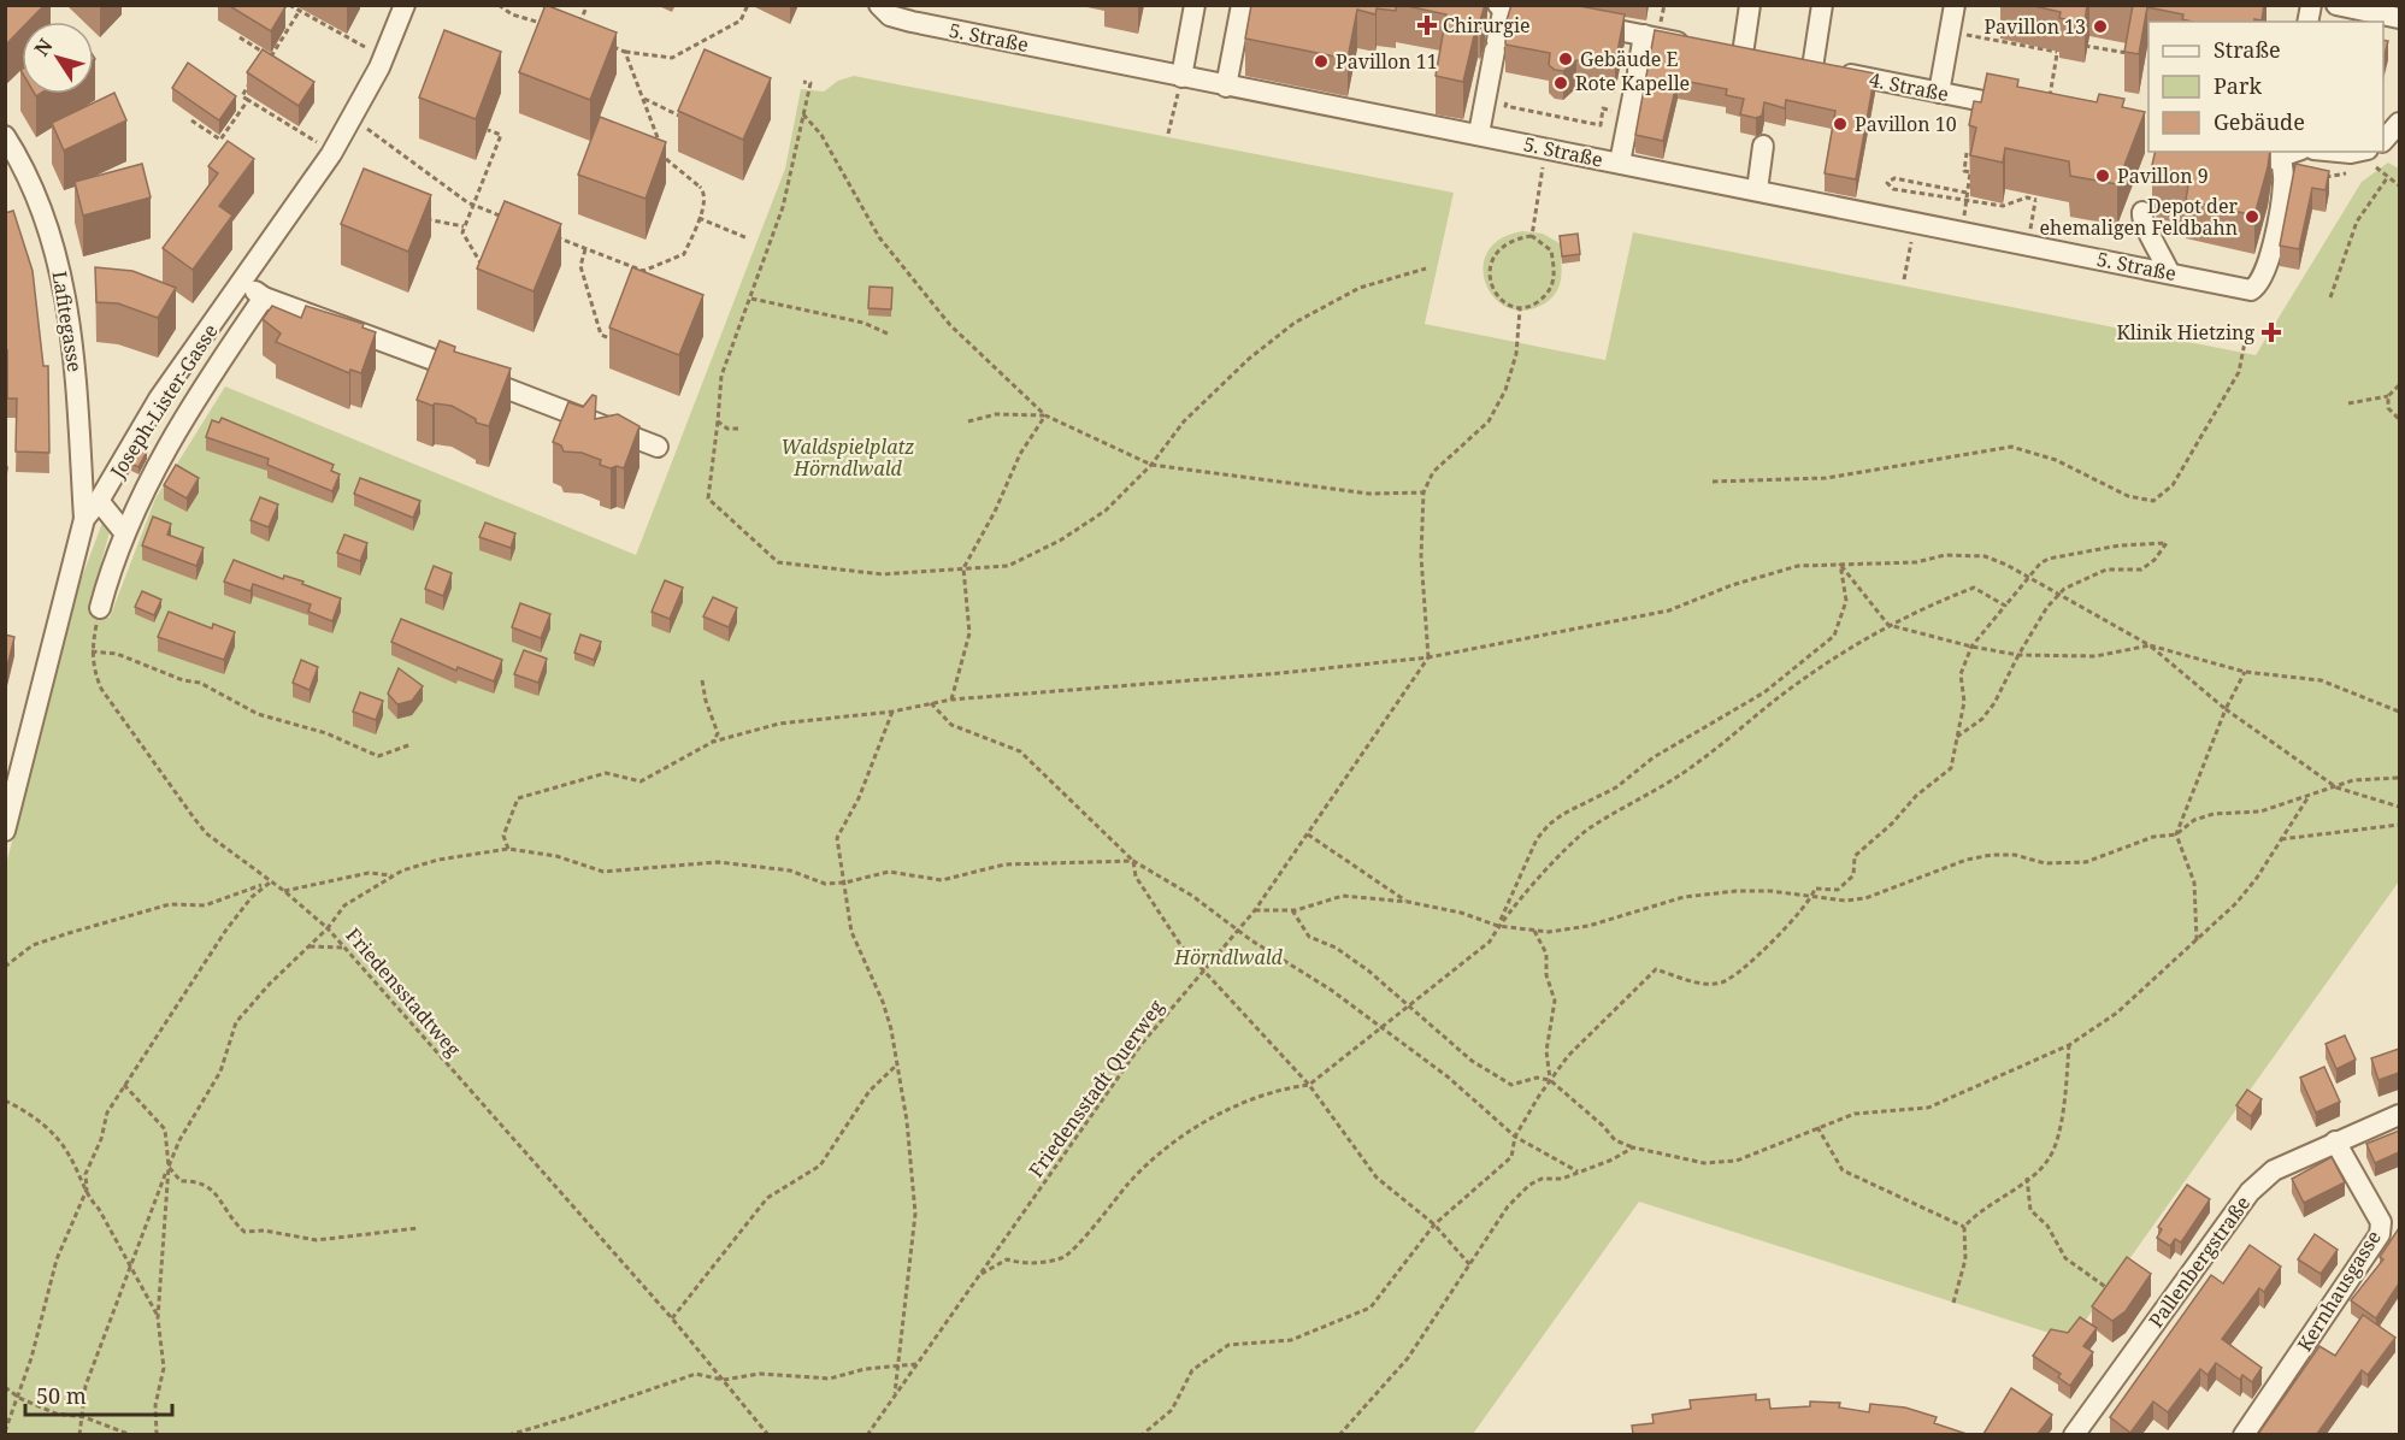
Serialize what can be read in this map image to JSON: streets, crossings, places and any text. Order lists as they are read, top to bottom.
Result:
{
  "streets": {
    "street": [
      "5. Straße",
      "4. Straße",
      "Lafitegasse",
      "Joseph-Lister-Gasse",
      "Pallenbergstraße",
      "Kernhausgasse"
    ],
    "path": ["Friedensstadtweg", "Friedensstadt Querweg"]
  },
  "crossings": [
    ["Lafitegasse", "Joseph-Lister-Gasse"],
    ["Pallenbergstraße", "Kernhausgasse"]
  ],
  "parks": ["Waldspielplatz Hörndlwald", "Hörndlwald"],
  "places": {
    "health": ["Chirurgie", "Klinik Hietzing"],
    "other": [
      "Pavillon 13",
      "Gebäude E",
      "Pavillon 11",
      "Rote Kapelle",
      "Pavillon 10",
      "Pavillon 9",
      "Depot der ehemaligen Feldbahn"
    ]
  },
  "legend": ["Straße", "Park", "Gebäude"],
  "scale_bar": "50 m",
  "north": "top left"
}
